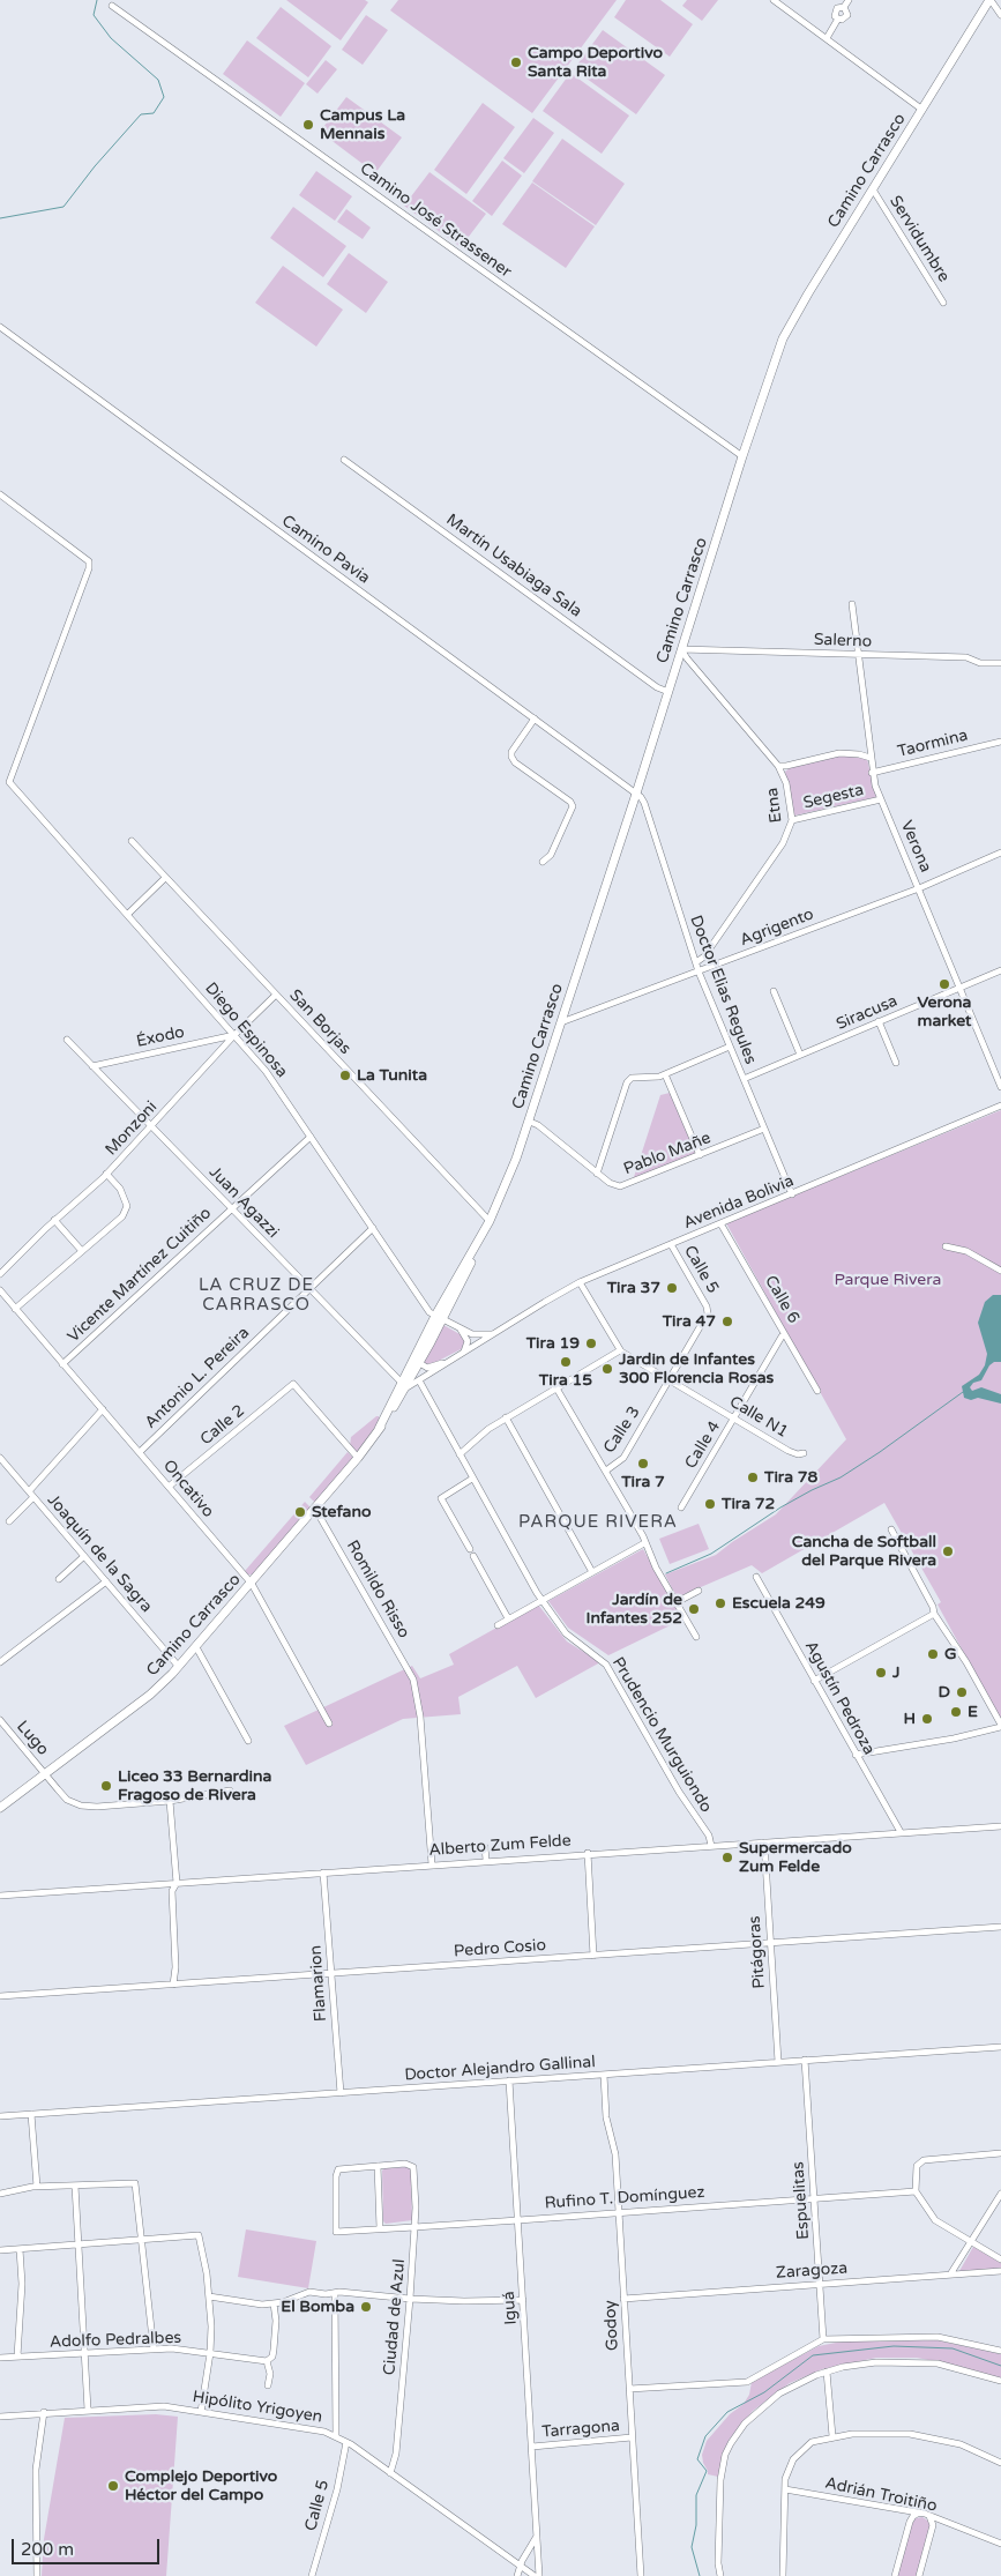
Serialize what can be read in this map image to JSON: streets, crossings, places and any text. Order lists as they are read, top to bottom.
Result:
{
  "streets": {
    "main road": ["Camino Carrasco"],
    "street": [
      "Camino José Strassener",
      "Servidumbre",
      "Camino Pavia",
      "Martín Usabiaga Sala",
      "Salerno",
      "Taormina",
      "Segesta",
      "Etna",
      "Verona",
      "Agrigento",
      "Doctor Elias Regules",
      "Siracusa",
      "San Borjas",
      "Diego Espinosa",
      "Éxodo",
      "Monzoni",
      "Pablo Mañe",
      "Juan Agazzi",
      "Avenida Bolivia",
      "Calle 5",
      "Vicente Martínez Cuitiño",
      "Calle 6",
      "Antonio L. Pereira",
      "Calle N1",
      "Calle 2",
      "Calle 3",
      "Calle 4",
      "Oncativo",
      "Joaquín de la Sagra",
      "Romildo Risso",
      "Agustín Pedroza",
      "Prudencio Murguiondo",
      "Lugo",
      "Alberto Zum Felde",
      "Pedro Cosio",
      "Pitágoras",
      "Flamarion",
      "Doctor Alejandro Gallinal",
      "Rufino T. Domínguez",
      "Espuelitas",
      "Zaragoza",
      "Iguá",
      "Ciudad de Azul",
      "Godoy",
      "Adolfo Pedralbes",
      "Hipólito Yrigoyen",
      "Tarragona",
      "Adrián Troitiño"
    ]
  },
  "crossings": [
    ["Camino Carrasco", "Camino José Strassener"],
    ["Camino Carrasco", "Servidumbre"],
    ["Camino Carrasco", "Camino Pavia"],
    ["Camino Carrasco", "Martín Usabiaga Sala"],
    ["Camino Carrasco", "Salerno"],
    ["Camino Carrasco", "Etna"],
    ["Camino Carrasco", "Agrigento"],
    ["Camino Carrasco", "Doctor Elias Regules"],
    ["Camino Carrasco", "San Borjas"],
    ["Camino Carrasco", "Diego Espinosa"],
    ["Camino Carrasco", "Pablo Mañe"],
    ["Camino Carrasco", "Juan Agazzi"],
    ["Camino Carrasco", "Avenida Bolivia"],
    ["Camino Carrasco", "Calle 2"],
    ["Camino Carrasco", "Oncativo"],
    ["Camino Carrasco", "Joaquín de la Sagra"],
    ["Camino Carrasco", "Romildo Risso"],
    ["Camino Carrasco", "Lugo"],
    ["Camino Pavia", "Doctor Elias Regules"],
    ["Salerno", "Etna"],
    ["Salerno", "Verona"],
    ["Taormina", "Verona"],
    ["Segesta", "Etna"],
    ["Segesta", "Verona"],
    ["Etna", "Doctor Elias Regules"],
    ["Verona", "Agrigento"],
    ["Verona", "Siracusa"],
    ["Agrigento", "Doctor Elias Regules"],
    ["Doctor Elias Regules", "Siracusa"],
    ["Doctor Elias Regules", "Pablo Mañe"],
    ["Doctor Elias Regules", "Avenida Bolivia"],
    ["San Borjas", "Monzoni"],
    ["Diego Espinosa", "Éxodo"],
    ["Diego Espinosa", "Monzoni"],
    ["Diego Espinosa", "Vicente Martínez Cuitiño"],
    ["Diego Espinosa", "Antonio L. Pereira"],
    ["Éxodo", "Monzoni"],
    ["Éxodo", "Juan Agazzi"],
    ["Monzoni", "Juan Agazzi"],
    ["Juan Agazzi", "Avenida Bolivia"],
    ["Juan Agazzi", "Vicente Martínez Cuitiño"],
    ["Juan Agazzi", "Antonio L. Pereira"],
    ["Avenida Bolivia", "Calle 5"],
    ["Avenida Bolivia", "Calle 6"],
    ["Avenida Bolivia", "Calle N1"],
    ["Avenida Bolivia", "Prudencio Murguiondo"],
    ["Calle 5", "Calle 3"],
    ["Calle 5", "Hipólito Yrigoyen"],
    ["Vicente Martínez Cuitiño", "Oncativo"],
    ["Antonio L. Pereira", "Oncativo"],
    ["Calle N1", "Calle 3"],
    ["Calle N1", "Calle 4"],
    ["Calle 2", "Oncativo"],
    ["Romildo Risso", "Alberto Zum Felde"],
    ["Agustín Pedroza", "Alberto Zum Felde"],
    ["Prudencio Murguiondo", "Alberto Zum Felde"],
    ["Alberto Zum Felde", "Pitágoras"],
    ["Alberto Zum Felde", "Flamarion"],
    ["Pedro Cosio", "Pitágoras"],
    ["Pedro Cosio", "Flamarion"],
    ["Pitágoras", "Doctor Alejandro Gallinal"],
    ["Flamarion", "Doctor Alejandro Gallinal"],
    ["Doctor Alejandro Gallinal", "Espuelitas"],
    ["Doctor Alejandro Gallinal", "Iguá"],
    ["Doctor Alejandro Gallinal", "Godoy"],
    ["Rufino T. Domínguez", "Espuelitas"],
    ["Rufino T. Domínguez", "Iguá"],
    ["Rufino T. Domínguez", "Ciudad de Azul"],
    ["Rufino T. Domínguez", "Godoy"],
    ["Espuelitas", "Zaragoza"],
    ["Zaragoza", "Godoy"],
    ["Iguá", "Tarragona"],
    ["Ciudad de Azul", "Hipólito Yrigoyen"],
    ["Godoy", "Tarragona"]
  ],
  "districts": ["LA CRUZ DE CARRASCO", "PARQUE RIVERA"],
  "parks": ["Parque Rivera"],
  "places": [
    "Campo Deportivo Santa Rita",
    "Campus La Mennais",
    "Verona market",
    "La Tunita",
    "Tira 37",
    "Tira 47",
    "Tira 19",
    "Tira 15",
    "Jardin de Infantes 300 Florencia Rosas",
    "Tira 7",
    "Tira 78",
    "Tira 72",
    "Stefano",
    "Cancha de Softball del Parque Rivera",
    "Escuela 249",
    "Jardín de Infantes 252",
    "G",
    "J",
    "D",
    "E",
    "H",
    "Liceo 33 Bernardina Fragoso de Rivera",
    "Supermercado Zum Felde",
    "El Bomba",
    "Complejo Deportivo Héctor del Campo"
  ],
  "scale_bar": "200 m"
}
